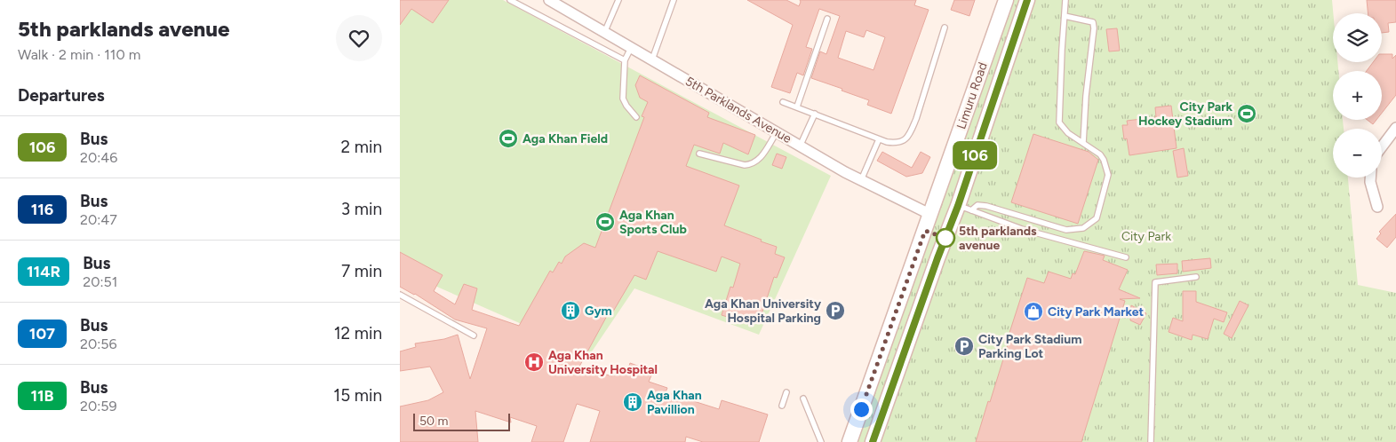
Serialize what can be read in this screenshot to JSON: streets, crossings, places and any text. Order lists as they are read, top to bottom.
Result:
{
  "streets": {
    "main road": ["Limuru Road"],
    "street": ["5th Parklands Avenue"]
  },
  "crossings": [
    ["Limuru Road", "5th Parklands Avenue"]
  ],
  "parks": ["City Park"],
  "places": {
    "sports": ["City Park Hockey Stadium", "Aga Khan Field", "Aga Khan Sports Club"],
    "other": ["5th parklands avenue"],
    "building": ["Gym", "Aga Khan Pavillion"],
    "parking": ["Aga Khan University Hospital Parking", "City Park Stadium Parking Lot"],
    "shop": ["City Park Market"],
    "hospital": ["Aga Khan University Hospital"]
  },
  "lines": ["bus line 106"],
  "scale_bar": "50 m",
  "page": {
    "heading": [
      ["5th parklands avenue", "Walk · 2 min · 110 m"],
      "Departures"
    ],
    "on_map": "106",
    "map_buttons": ["+", "−"],
    "list": [
      {
        "mark": "106",
        "name": "Bus",
        "note": "20:46",
        "value": "2 min"
      },
      {
        "mark": "116",
        "name": "Bus",
        "note": "20:47",
        "value": "3 min"
      },
      {
        "mark": "114R",
        "name": "Bus",
        "note": "20:51",
        "value": "7 min"
      },
      {
        "mark": "107",
        "name": "Bus",
        "note": "20:56",
        "value": "12 min"
      },
      {
        "mark": "11B",
        "name": "Bus",
        "note": "20:59",
        "value": "15 min"
      }
    ],
    "scale": "50 m"
  }
}
